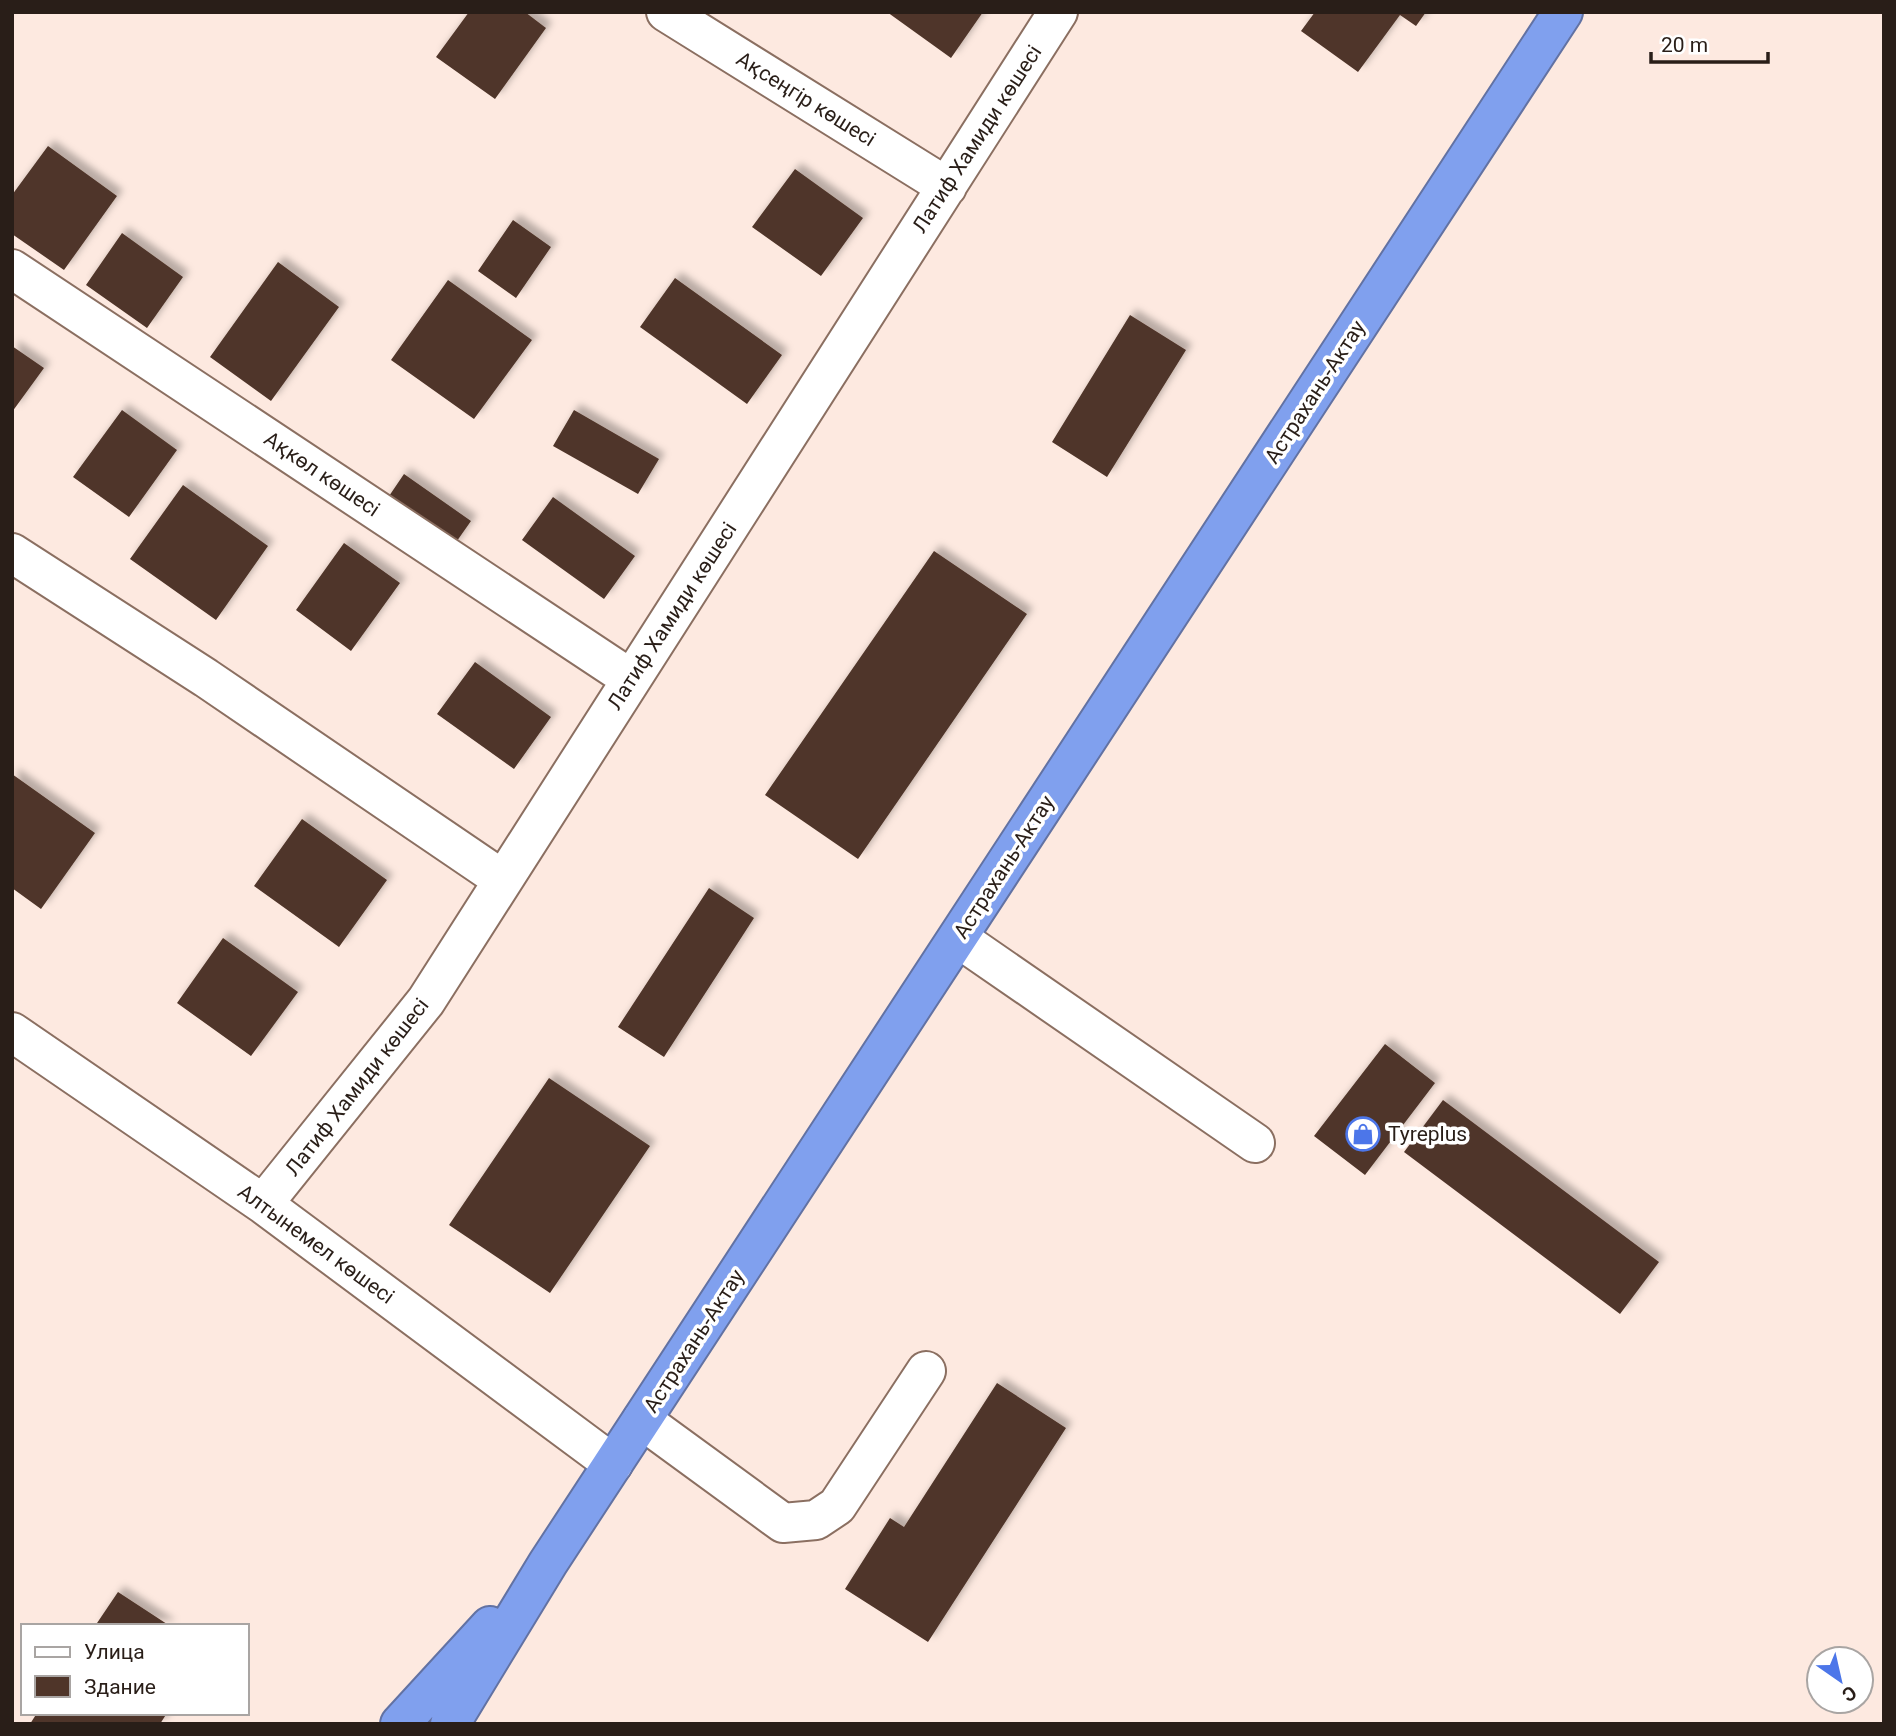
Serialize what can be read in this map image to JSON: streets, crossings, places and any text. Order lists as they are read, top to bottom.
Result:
{
  "streets": {
    "highway": ["Астрахань-Актау"],
    "street": [
      "Ақсеңгір көшесі",
      "Латиф Хамиди көшесі",
      "Ақкөл көшесі",
      "Алтынемел көшесі"
    ]
  },
  "crossings": [
    ["Ақсеңгір көшесі", "Латиф Хамиди көшесі"],
    ["Латиф Хамиди көшесі", "Ақкөл көшесі"],
    ["Латиф Хамиди көшесі", "Алтынемел көшесі"],
    ["Астрахань-Актау", "Алтынемел көшесі"]
  ],
  "places": {
    "shop": ["Tyreplus"]
  },
  "legend": ["Улица", "Здание"],
  "scale_bar": "20 m",
  "north": "bottom right"
}
